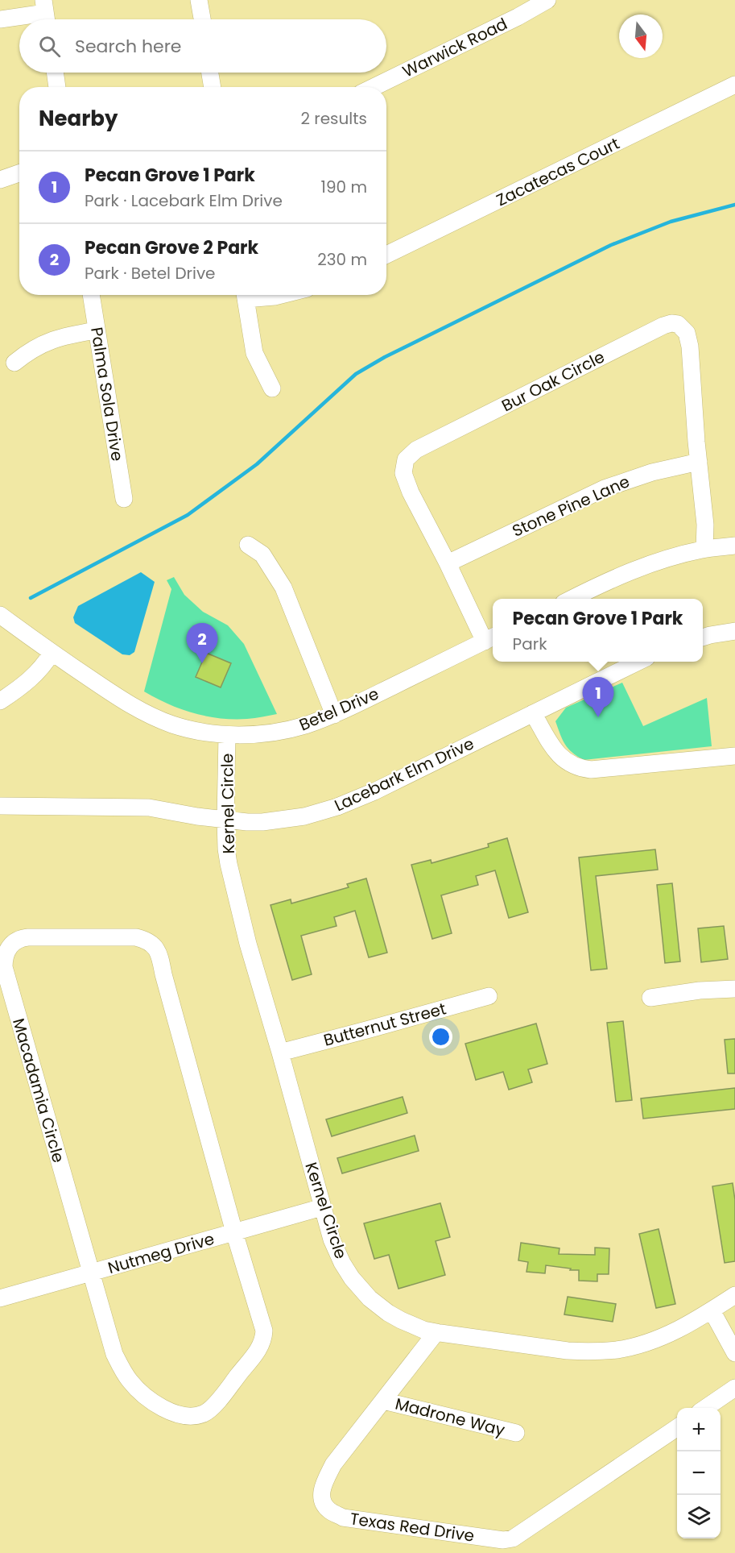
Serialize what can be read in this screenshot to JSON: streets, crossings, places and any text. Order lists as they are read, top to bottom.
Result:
{
  "streets": {
    "street": [
      "Warwick Road",
      "Zacatecas Court",
      "Bur Oak Circle",
      "Palma Sola Drive",
      "Stone Pine Lane",
      "Betel Drive",
      "Lacebark Elm Drive",
      "Kernel Circle",
      "Butternut Street",
      "Macadamia Circle",
      "Nutmeg Drive",
      "Madrone Way",
      "Texas Red Drive"
    ]
  },
  "crossings": [
    ["Bur Oak Circle", "Stone Pine Lane"],
    ["Bur Oak Circle", "Betel Drive"],
    ["Betel Drive", "Kernel Circle"],
    ["Lacebark Elm Drive", "Kernel Circle"],
    ["Kernel Circle", "Butternut Street"],
    ["Kernel Circle", "Nutmeg Drive"],
    ["Kernel Circle", "Texas Red Drive"],
    ["Macadamia Circle", "Nutmeg Drive"],
    ["Madrone Way", "Texas Red Drive"]
  ],
  "north": "bottom",
  "page": {
    "search": "Search here",
    "heading": ["Nearby", "2 results"],
    "list": [
      {
        "mark": "1",
        "name": "Pecan Grove 1 Park",
        "note": "Park · Lacebark Elm Drive",
        "value": "190 m"
      },
      {
        "mark": "2",
        "name": "Pecan Grove 2 Park",
        "note": "Park · Betel Drive",
        "value": "230 m"
      }
    ],
    "popup": ["Pecan Grove 1 Park", "Park"],
    "pins": ["2", "1"],
    "map_buttons": ["+", "−"]
  }
}
